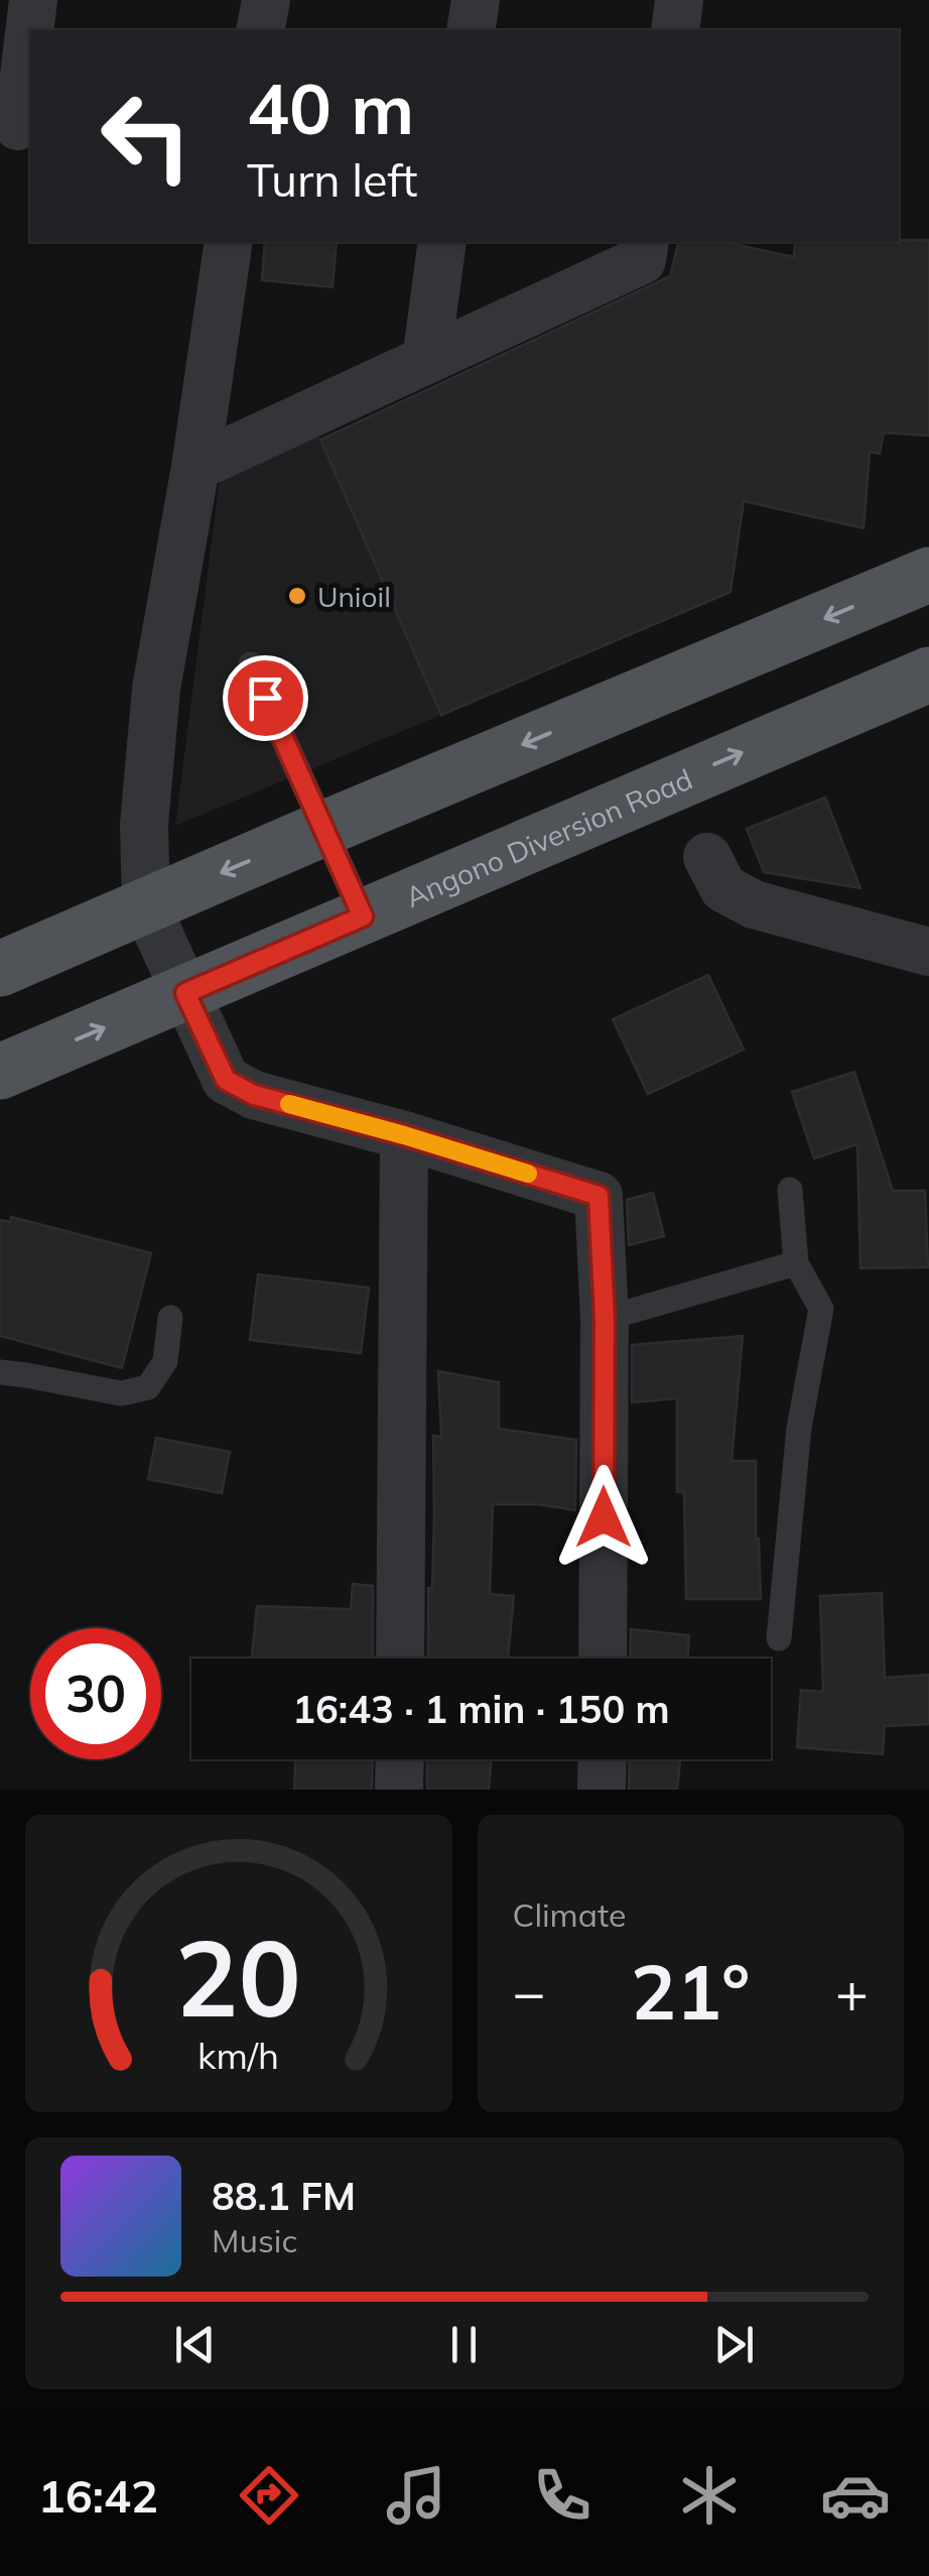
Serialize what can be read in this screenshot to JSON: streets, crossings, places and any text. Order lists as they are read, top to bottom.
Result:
{
  "streets": {
    "main road": ["Angono Diversion Road"]
  },
  "places": ["Unioil"],
  "page": {
    "turn": ["40 m", "Turn left"],
    "limit": "30",
    "trip": "16:43 · 1 min · 150 m",
    "tile": "Climate",
    "heat": ["−", "21°", "+"],
    "song": ["88.1 FM", "Music"],
    "tabs": "16:42",
    "gauge": ["20", "km/h"]
  }
}
